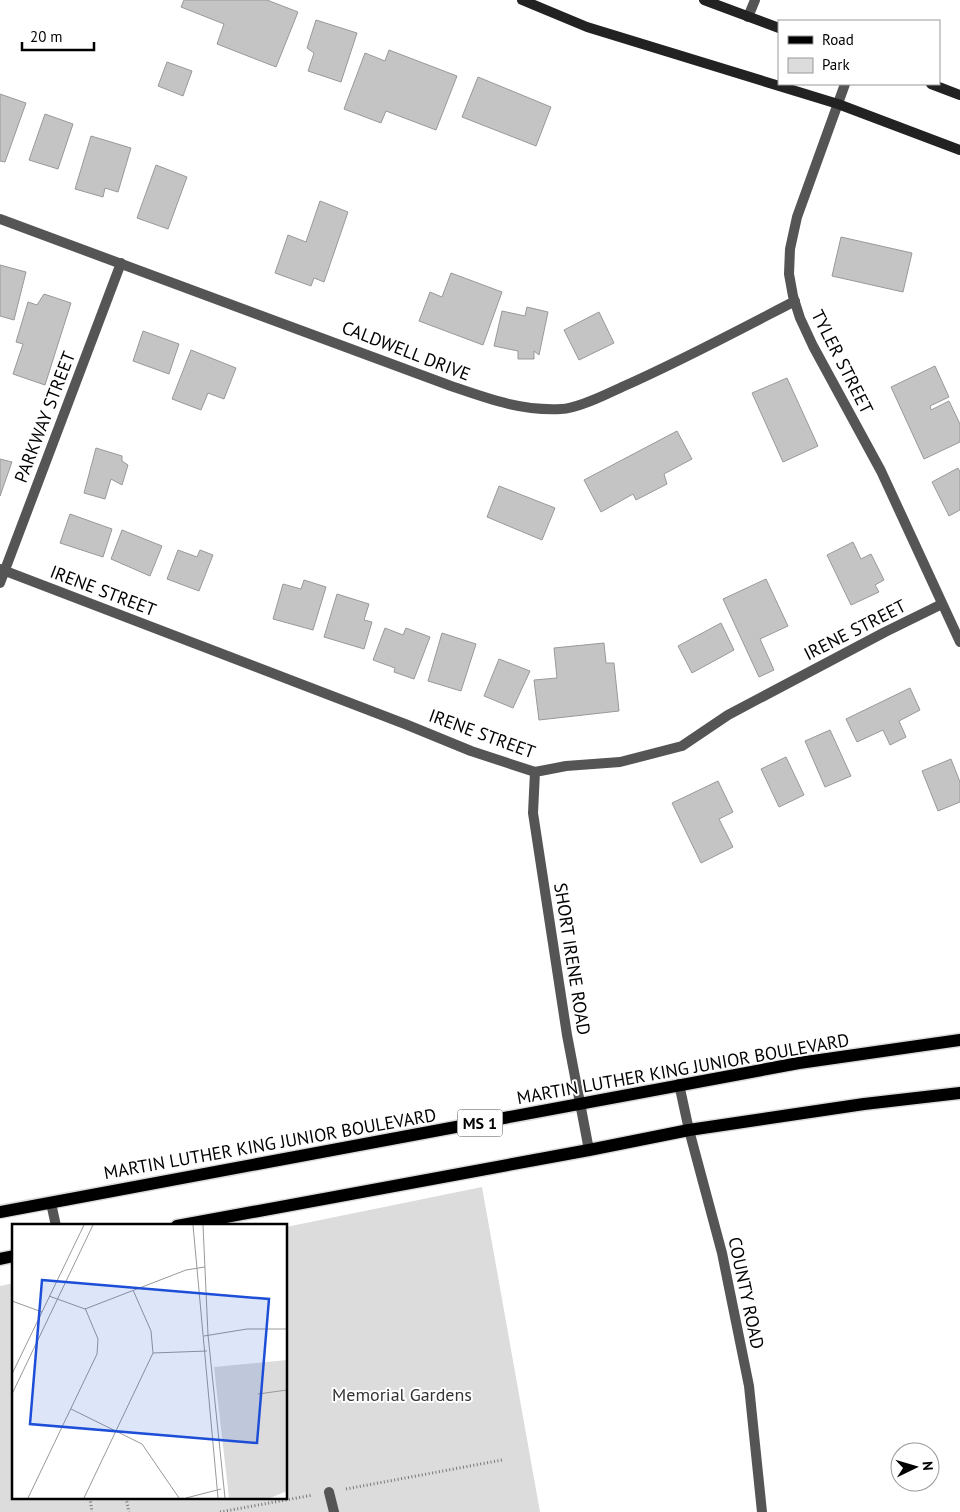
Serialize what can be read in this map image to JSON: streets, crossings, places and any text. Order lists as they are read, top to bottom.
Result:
{
  "streets": {
    "main road": ["MARTIN LUTHER KING JUNIOR BOULEVARD", "MS 1"],
    "street": [
      "CALDWELL DRIVE",
      "TYLER STREET",
      "PARKWAY STREET",
      "IRENE STREET",
      "SHORT IRENE ROAD",
      "COUNTY ROAD"
    ]
  },
  "crossings": [
    ["CALDWELL DRIVE", "TYLER STREET"],
    ["CALDWELL DRIVE", "PARKWAY STREET"],
    ["TYLER STREET", "IRENE STREET"],
    ["PARKWAY STREET", "IRENE STREET"],
    ["IRENE STREET", "SHORT IRENE ROAD"],
    ["SHORT IRENE ROAD", "MARTIN LUTHER KING JUNIOR BOULEVARD"],
    ["MARTIN LUTHER KING JUNIOR BOULEVARD", "COUNTY ROAD"]
  ],
  "parks": ["Memorial Gardens"],
  "legend": ["Road", "Park"],
  "scale_bar": "20 m",
  "north": "right"
}
